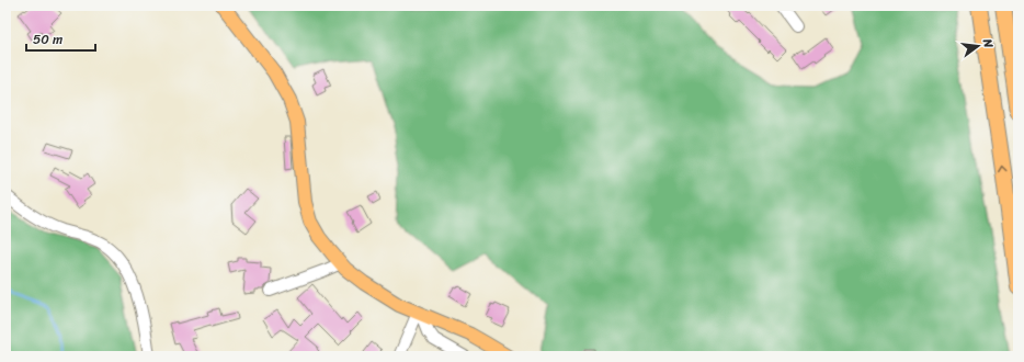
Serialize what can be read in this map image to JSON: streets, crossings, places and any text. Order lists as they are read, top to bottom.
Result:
{
  "scale_bar": "50 m",
  "north": "right"
}
